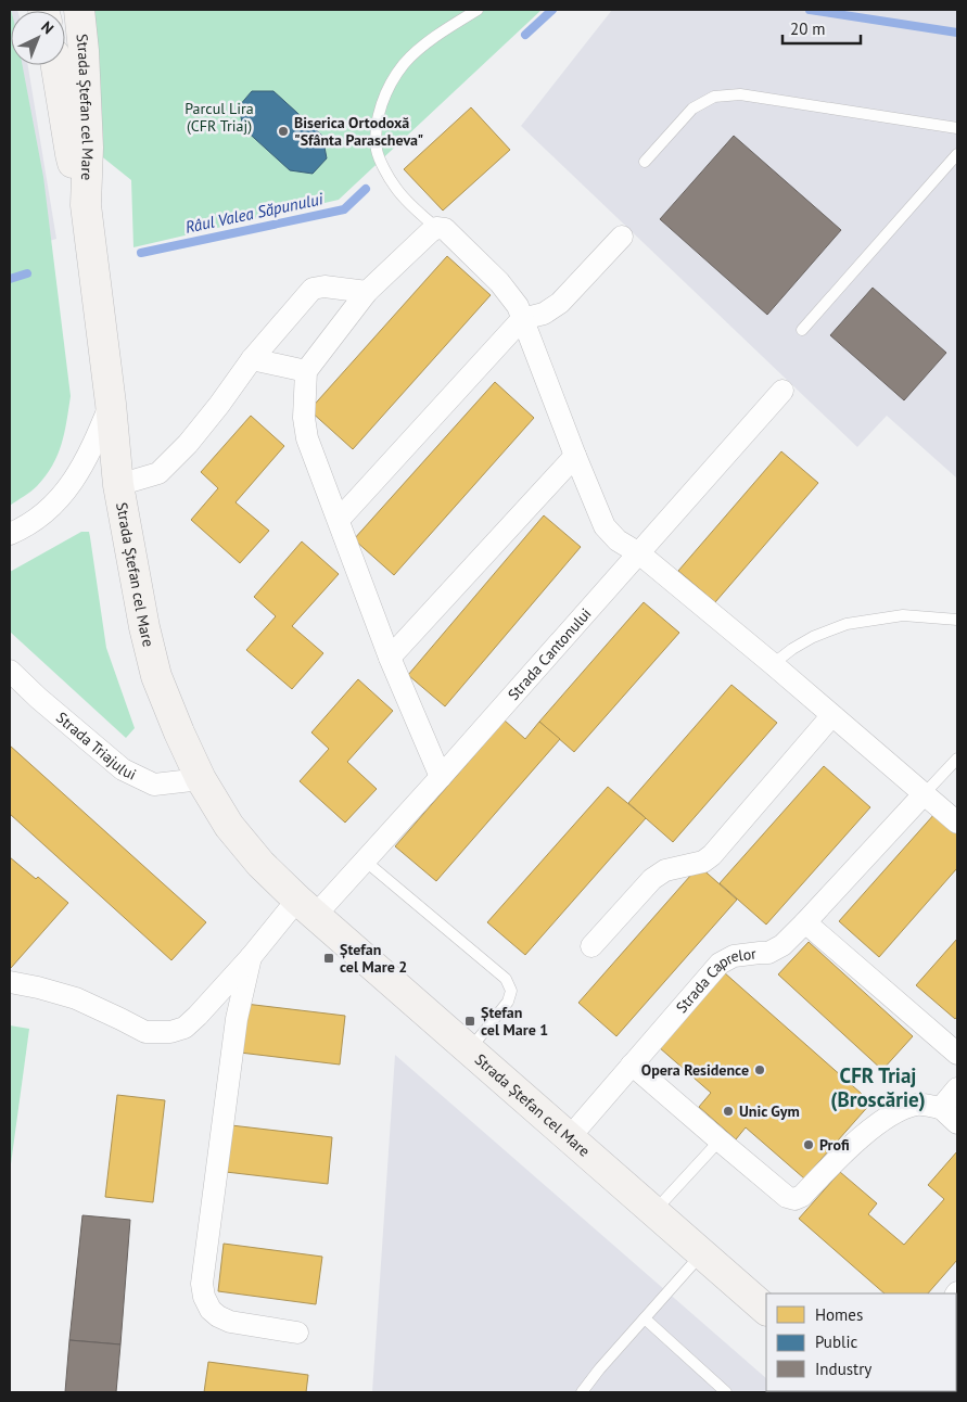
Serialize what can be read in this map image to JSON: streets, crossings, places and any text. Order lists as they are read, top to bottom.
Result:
{
  "streets": {
    "main road": ["Strada Ștefan cel Mare"],
    "street": ["Strada Cantonului", "Strada Triajului", "Strada Caprelor"]
  },
  "crossings": [
    ["Strada Ștefan cel Mare", "Strada Cantonului"],
    ["Strada Ștefan cel Mare", "Strada Triajului"],
    ["Strada Ștefan cel Mare", "Strada Caprelor"]
  ],
  "districts": ["CFR Triaj (Broscărie)"],
  "water": ["Râul Valea Săpunului"],
  "parks": ["Parcul Lira (CFR Triaj)"],
  "places": {
    "other": [
      "Biserica Ortodoxă \"Sfânta Parascheva\"",
      "Opera Residence",
      "Unic Gym",
      "Profi"
    ],
    "transit": ["Ștefan cel Mare 2", "Ștefan cel Mare 1"]
  },
  "legend": ["Homes", "Public", "Industry"],
  "scale_bar": "20 m",
  "north": "top right"
}
